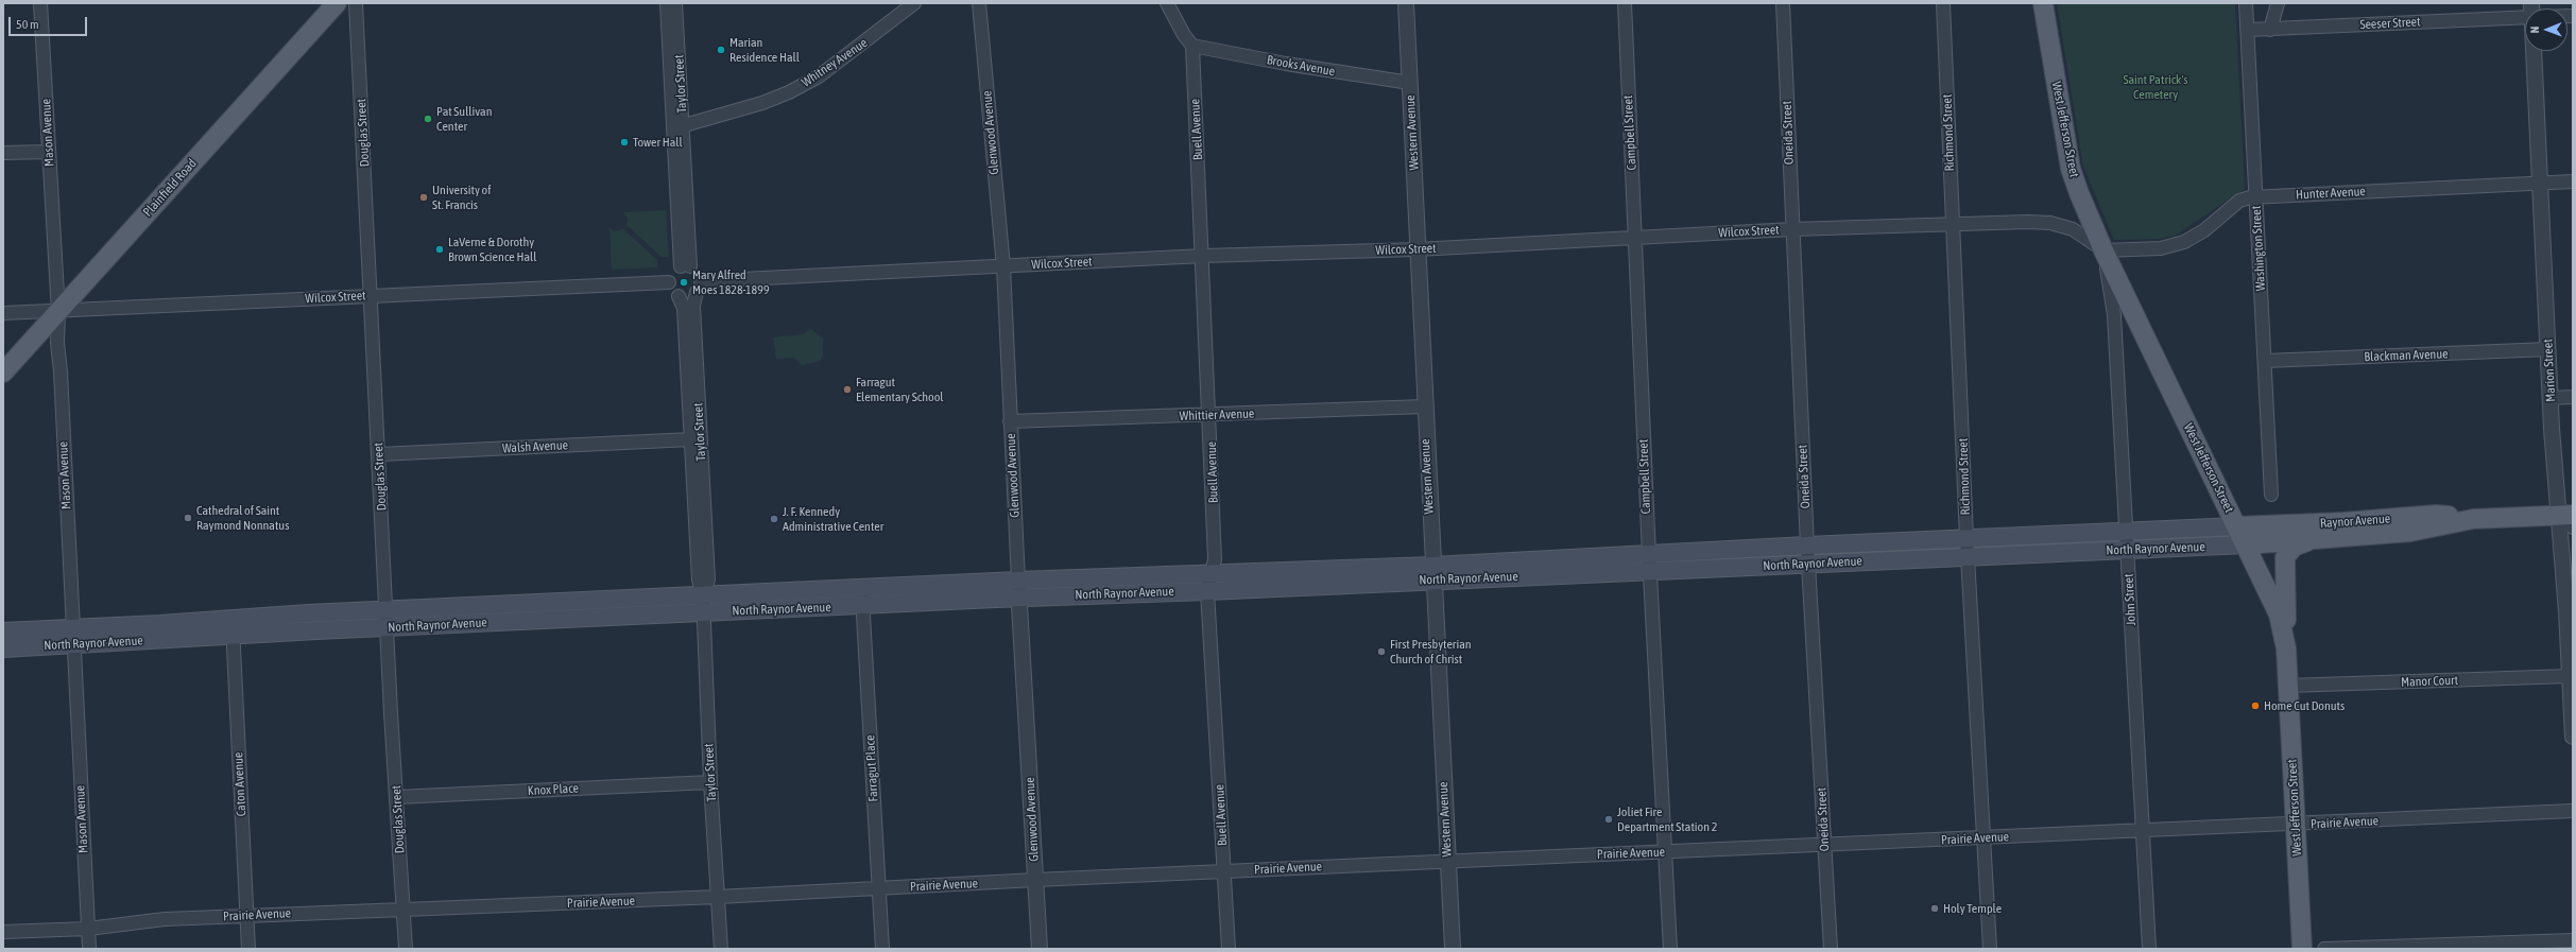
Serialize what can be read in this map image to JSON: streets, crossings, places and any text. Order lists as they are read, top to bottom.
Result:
{
  "streets": {
    "main road": [
      "West Jefferson Street",
      "Plainfield Road",
      "Raynor Avenue",
      "North Raynor Avenue"
    ],
    "street": [
      "Seeser Street",
      "Whitney Avenue",
      "Brooks Avenue",
      "Taylor Street",
      "Buell Avenue",
      "Mason Avenue",
      "Douglas Street",
      "Glenwood Avenue",
      "Western Avenue",
      "Campbell Street",
      "Oneida Street",
      "Richmond Street",
      "Hunter Avenue",
      "Wilcox Street",
      "Washington Street",
      "Blackman Avenue",
      "Marion Street",
      "Whittier Avenue",
      "Walsh Avenue",
      "John Street",
      "Manor Court",
      "Farragut Place",
      "Caton Avenue",
      "Knox Place",
      "Prairie Avenue"
    ]
  },
  "crossings": [
    ["Seeser Street", "Washington Street"],
    ["Whitney Avenue", "Taylor Street"],
    ["Brooks Avenue", "Buell Avenue"],
    ["Brooks Avenue", "Western Avenue"],
    ["Taylor Street", "Wilcox Street"],
    ["Taylor Street", "Walsh Avenue"],
    ["Taylor Street", "North Raynor Avenue"],
    ["Taylor Street", "Knox Place"],
    ["Taylor Street", "Prairie Avenue"],
    ["Buell Avenue", "Wilcox Street"],
    ["Buell Avenue", "Whittier Avenue"],
    ["Buell Avenue", "North Raynor Avenue"],
    ["Buell Avenue", "Prairie Avenue"],
    ["West Jefferson Street", "Hunter Avenue"],
    ["West Jefferson Street", "Wilcox Street"],
    ["West Jefferson Street", "Raynor Avenue"],
    ["West Jefferson Street", "North Raynor Avenue"],
    ["West Jefferson Street", "John Street"],
    ["West Jefferson Street", "Manor Court"],
    ["West Jefferson Street", "Prairie Avenue"],
    ["Mason Avenue", "Plainfield Road"],
    ["Mason Avenue", "Wilcox Street"],
    ["Mason Avenue", "North Raynor Avenue"],
    ["Mason Avenue", "Prairie Avenue"],
    ["Douglas Street", "Wilcox Street"],
    ["Douglas Street", "Walsh Avenue"],
    ["Douglas Street", "North Raynor Avenue"],
    ["Douglas Street", "Knox Place"],
    ["Douglas Street", "Prairie Avenue"],
    ["Glenwood Avenue", "Wilcox Street"],
    ["Glenwood Avenue", "Whittier Avenue"],
    ["Glenwood Avenue", "North Raynor Avenue"],
    ["Glenwood Avenue", "Prairie Avenue"],
    ["Western Avenue", "Wilcox Street"],
    ["Western Avenue", "Whittier Avenue"],
    ["Western Avenue", "North Raynor Avenue"],
    ["Western Avenue", "Prairie Avenue"],
    ["Campbell Street", "Wilcox Street"],
    ["Campbell Street", "North Raynor Avenue"],
    ["Campbell Street", "Prairie Avenue"],
    ["Oneida Street", "Wilcox Street"],
    ["Oneida Street", "North Raynor Avenue"],
    ["Oneida Street", "Prairie Avenue"],
    ["Richmond Street", "Wilcox Street"],
    ["Richmond Street", "North Raynor Avenue"],
    ["Richmond Street", "Prairie Avenue"],
    ["Plainfield Road", "Wilcox Street"],
    ["Hunter Avenue", "Wilcox Street"],
    ["Hunter Avenue", "Washington Street"],
    ["Hunter Avenue", "Marion Street"],
    ["Hunter Avenue", "John Street"],
    ["Wilcox Street", "John Street"],
    ["Washington Street", "Blackman Avenue"],
    ["Blackman Avenue", "Marion Street"],
    ["Marion Street", "Raynor Avenue"],
    ["Marion Street", "Manor Court"],
    ["Raynor Avenue", "North Raynor Avenue"],
    ["North Raynor Avenue", "John Street"],
    ["North Raynor Avenue", "Farragut Place"],
    ["North Raynor Avenue", "Caton Avenue"],
    ["John Street", "Prairie Avenue"],
    ["Farragut Place", "Prairie Avenue"],
    ["Caton Avenue", "Prairie Avenue"]
  ],
  "parks": ["Saint Patrick's Cemetery"],
  "places": [
    "Marian Residence Hall",
    "Pat Sullivan Center",
    "Tower Hall",
    "University of St. Francis",
    "LaVerne & Dorothy Brown Science Hall",
    "Mary Alfred Moes 1828-1899",
    "Farragut Elementary School",
    "Cathedral of Saint Raymond Nonnatus",
    "J. F. Kennedy Administrative Center",
    "First Presbyterian Church of Christ",
    "Home Cut Donuts",
    "Joliet Fire Department Station 2",
    "Holy Temple"
  ],
  "scale_bar": "50 m",
  "north": "left"
}
